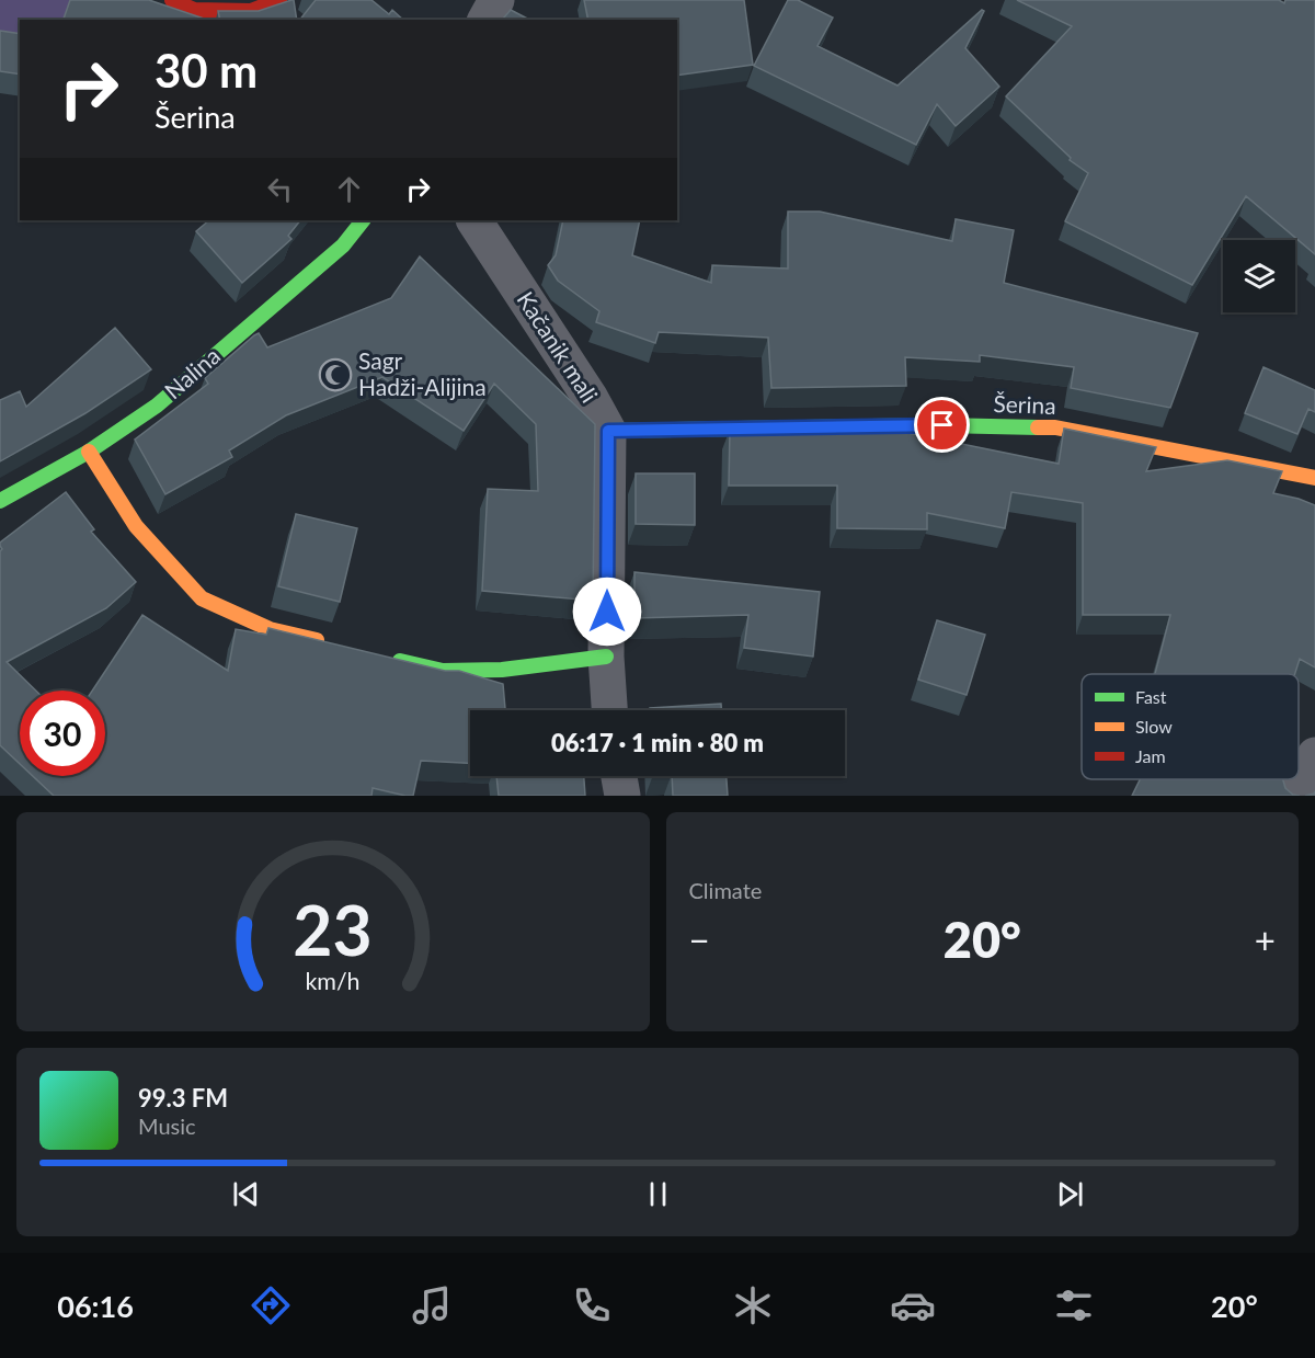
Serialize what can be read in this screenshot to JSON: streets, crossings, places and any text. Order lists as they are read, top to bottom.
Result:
{
  "streets": {
    "street": ["Kačanik mali", "Nalina", "Šerina"]
  },
  "crossings": [
    ["Kačanik mali", "Šerina"]
  ],
  "places": {
    "mosque": ["Sagr Hadži-Alijina"]
  },
  "legend": ["Fast", "Slow", "Jam"],
  "page": {
    "turn": ["30 m", "Šerina"],
    "limit": "30",
    "trip": "06:17 · 1 min · 80 m",
    "tile": "Climate",
    "heat": ["−", "20°", "+"],
    "song": ["99.3 FM", "Music"],
    "tabs": ["06:16", "20°"],
    "gauge": ["23", "km/h"]
  }
}
